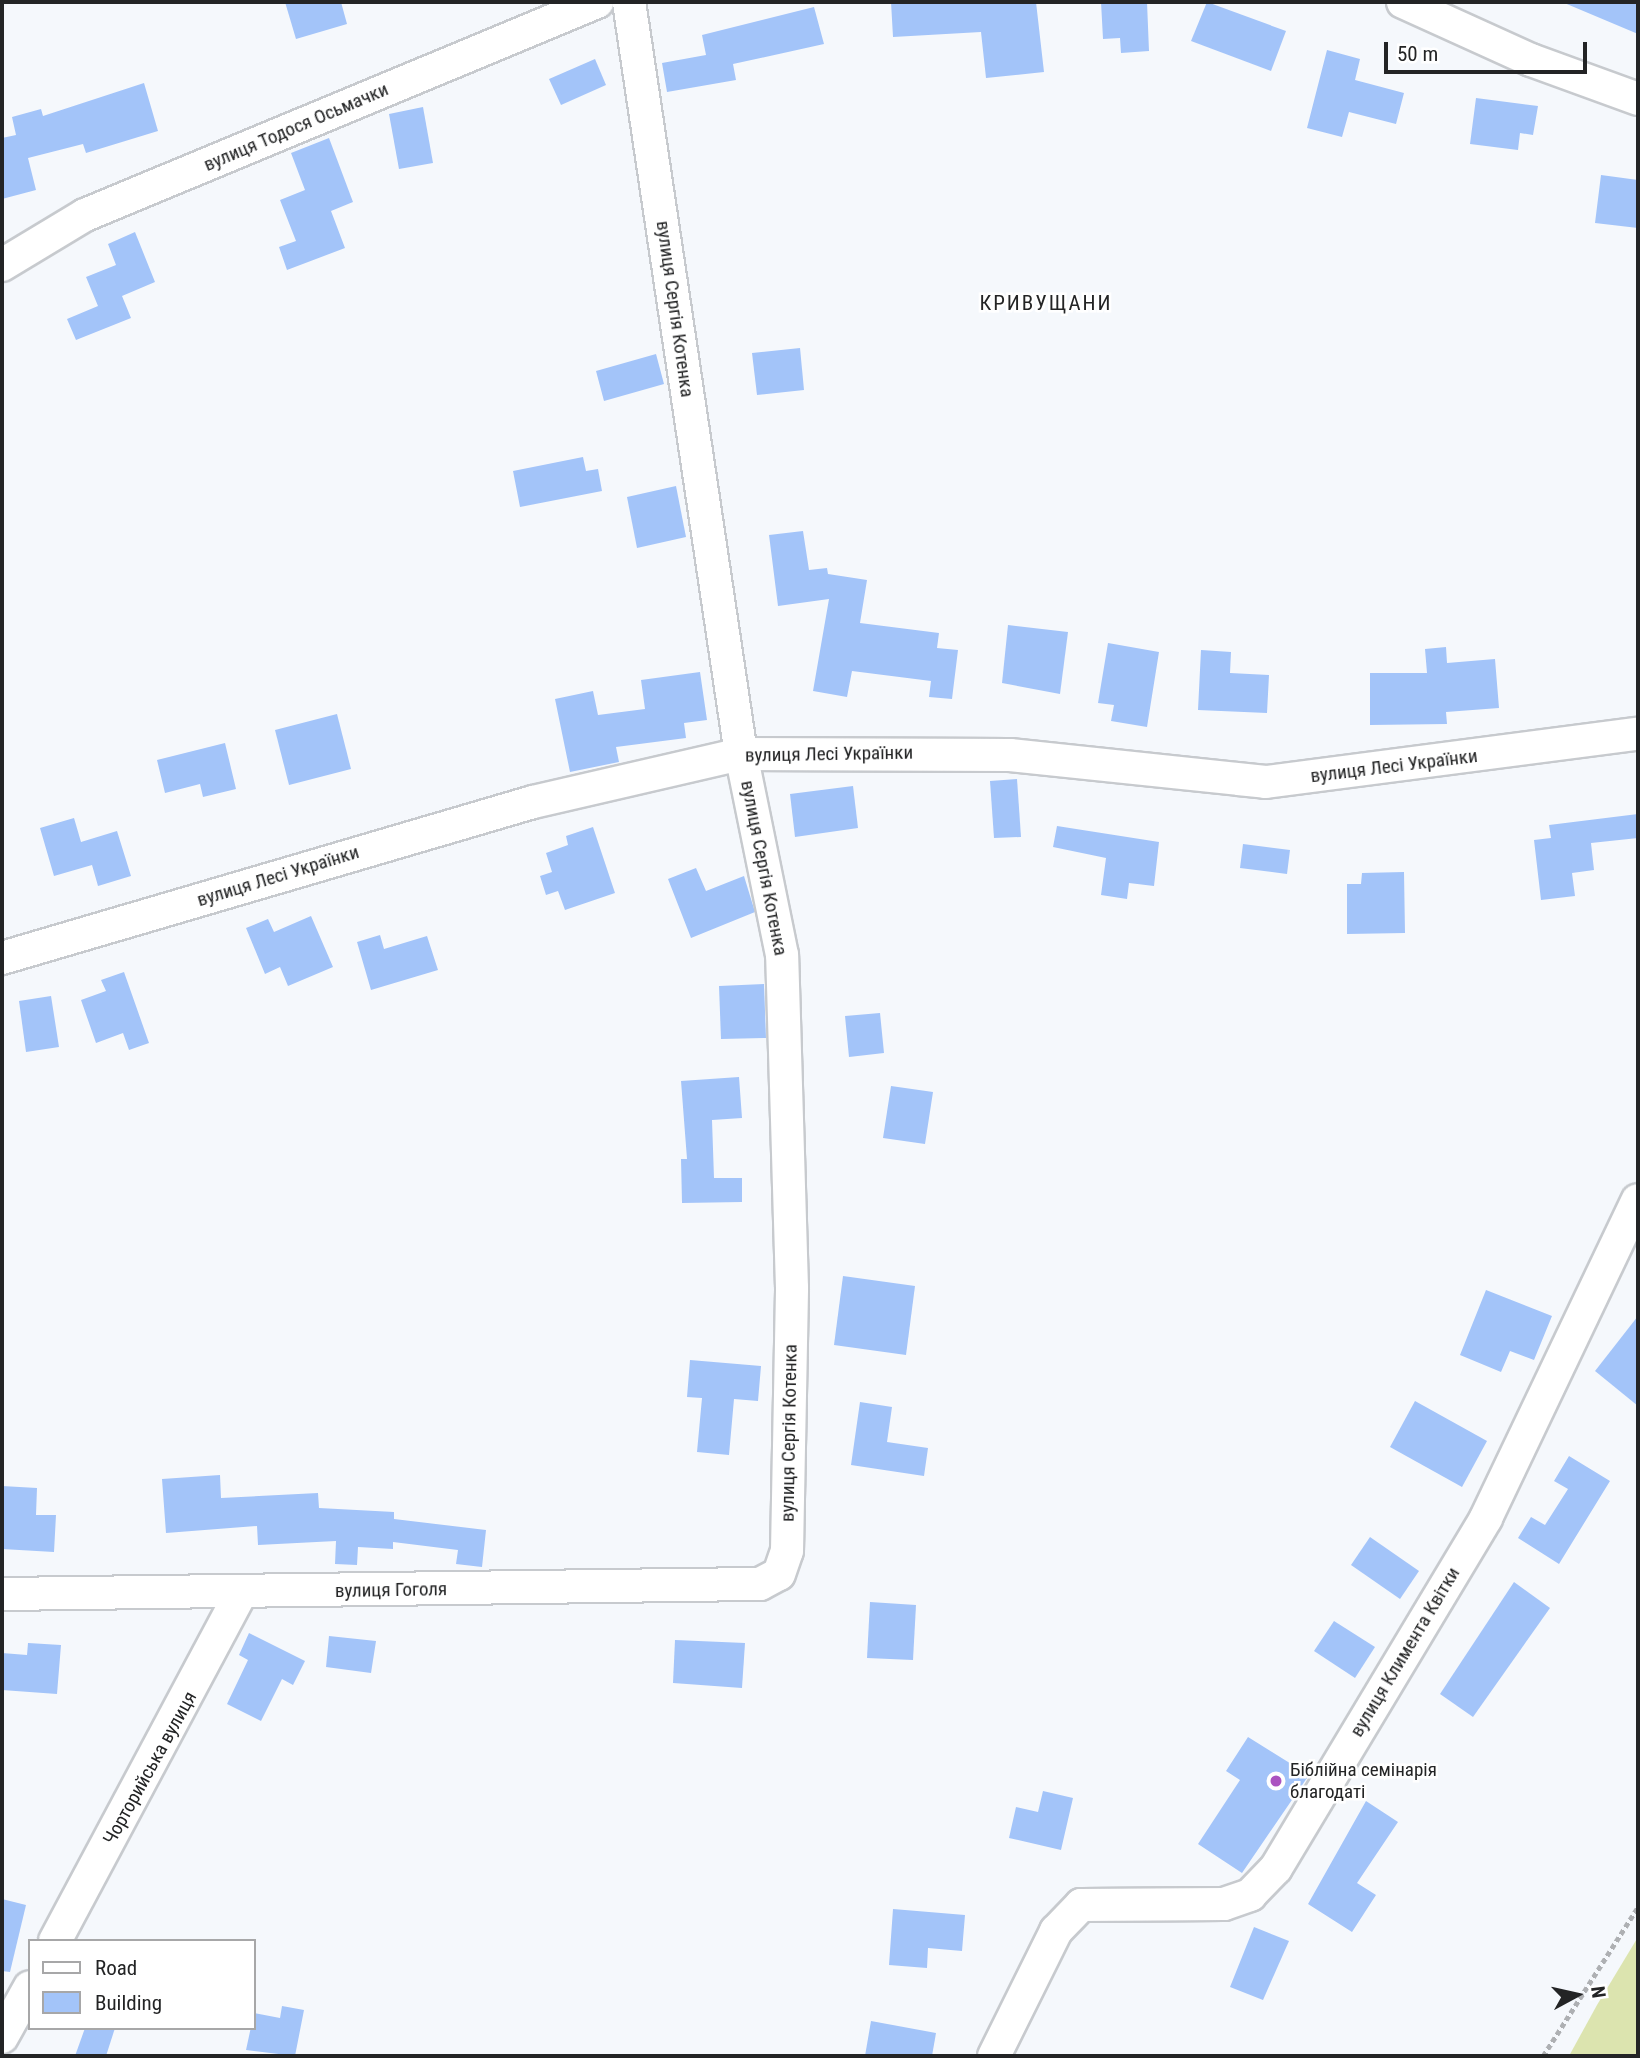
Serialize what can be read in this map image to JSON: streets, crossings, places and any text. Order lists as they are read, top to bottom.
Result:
{
  "streets": {
    "street": [
      "вулиця Тодося Осьмачки",
      "вулиця Сергія Котенка",
      "вулиця Лесі Українки",
      "вулиця Гоголя",
      "вулиця Климента Квітки",
      "Чорторийська вулиця"
    ]
  },
  "crossings": [
    ["вулиця Сергія Котенка", "вулиця Лесі Українки"],
    ["вулиця Сергія Котенка", "вулиця Гоголя"],
    ["вулиця Гоголя", "Чорторийська вулиця"]
  ],
  "districts": ["КРИВУЩАНИ"],
  "places": ["Біблійна семінарія благодаті"],
  "legend": ["Road", "Building"],
  "scale_bar": "50 m",
  "north": "right"
}
